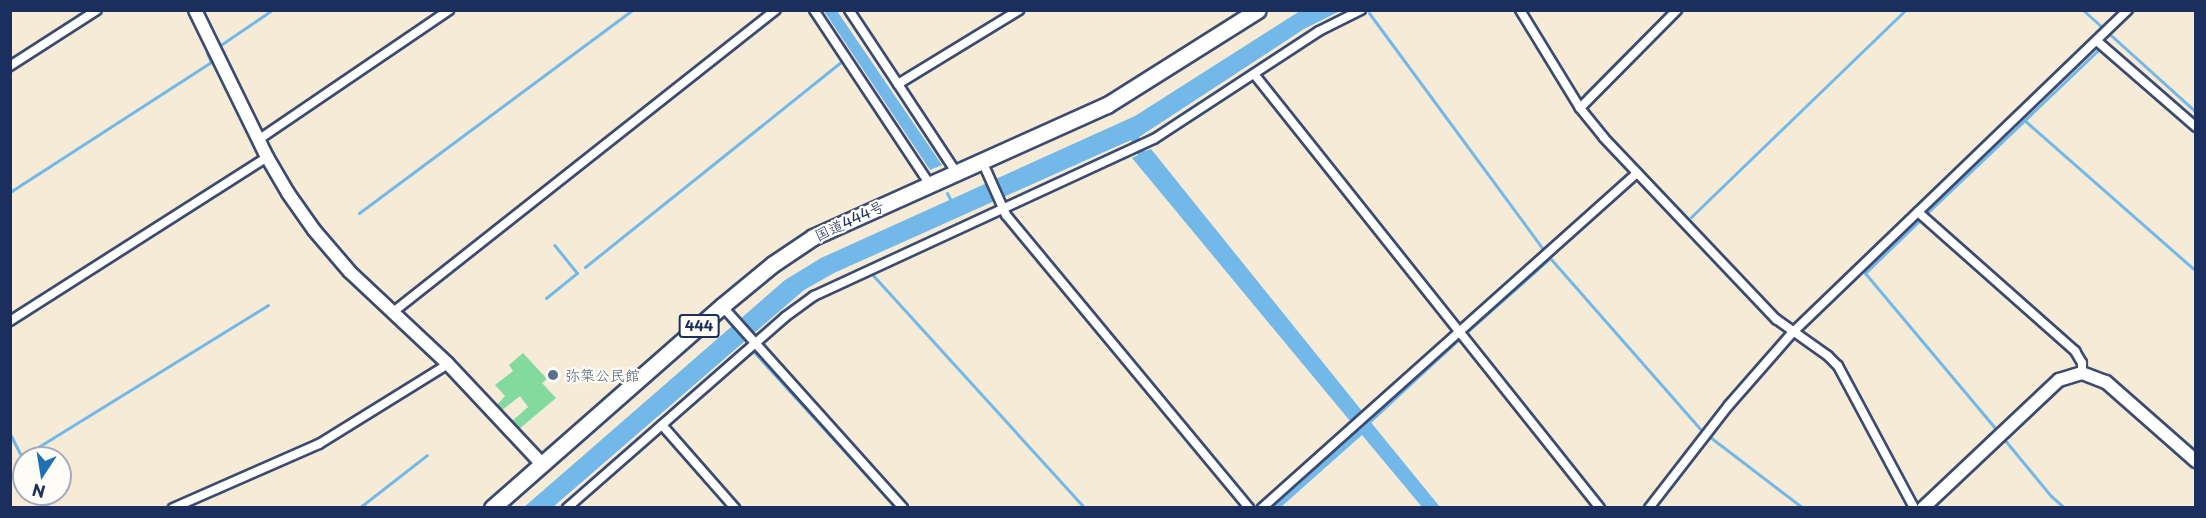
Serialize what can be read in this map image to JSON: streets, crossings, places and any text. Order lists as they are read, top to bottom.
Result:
{
  "streets": {
    "highway": ["国道444号", "444"]
  },
  "places": ["弥築公民館"],
  "north": "bottom"
}
